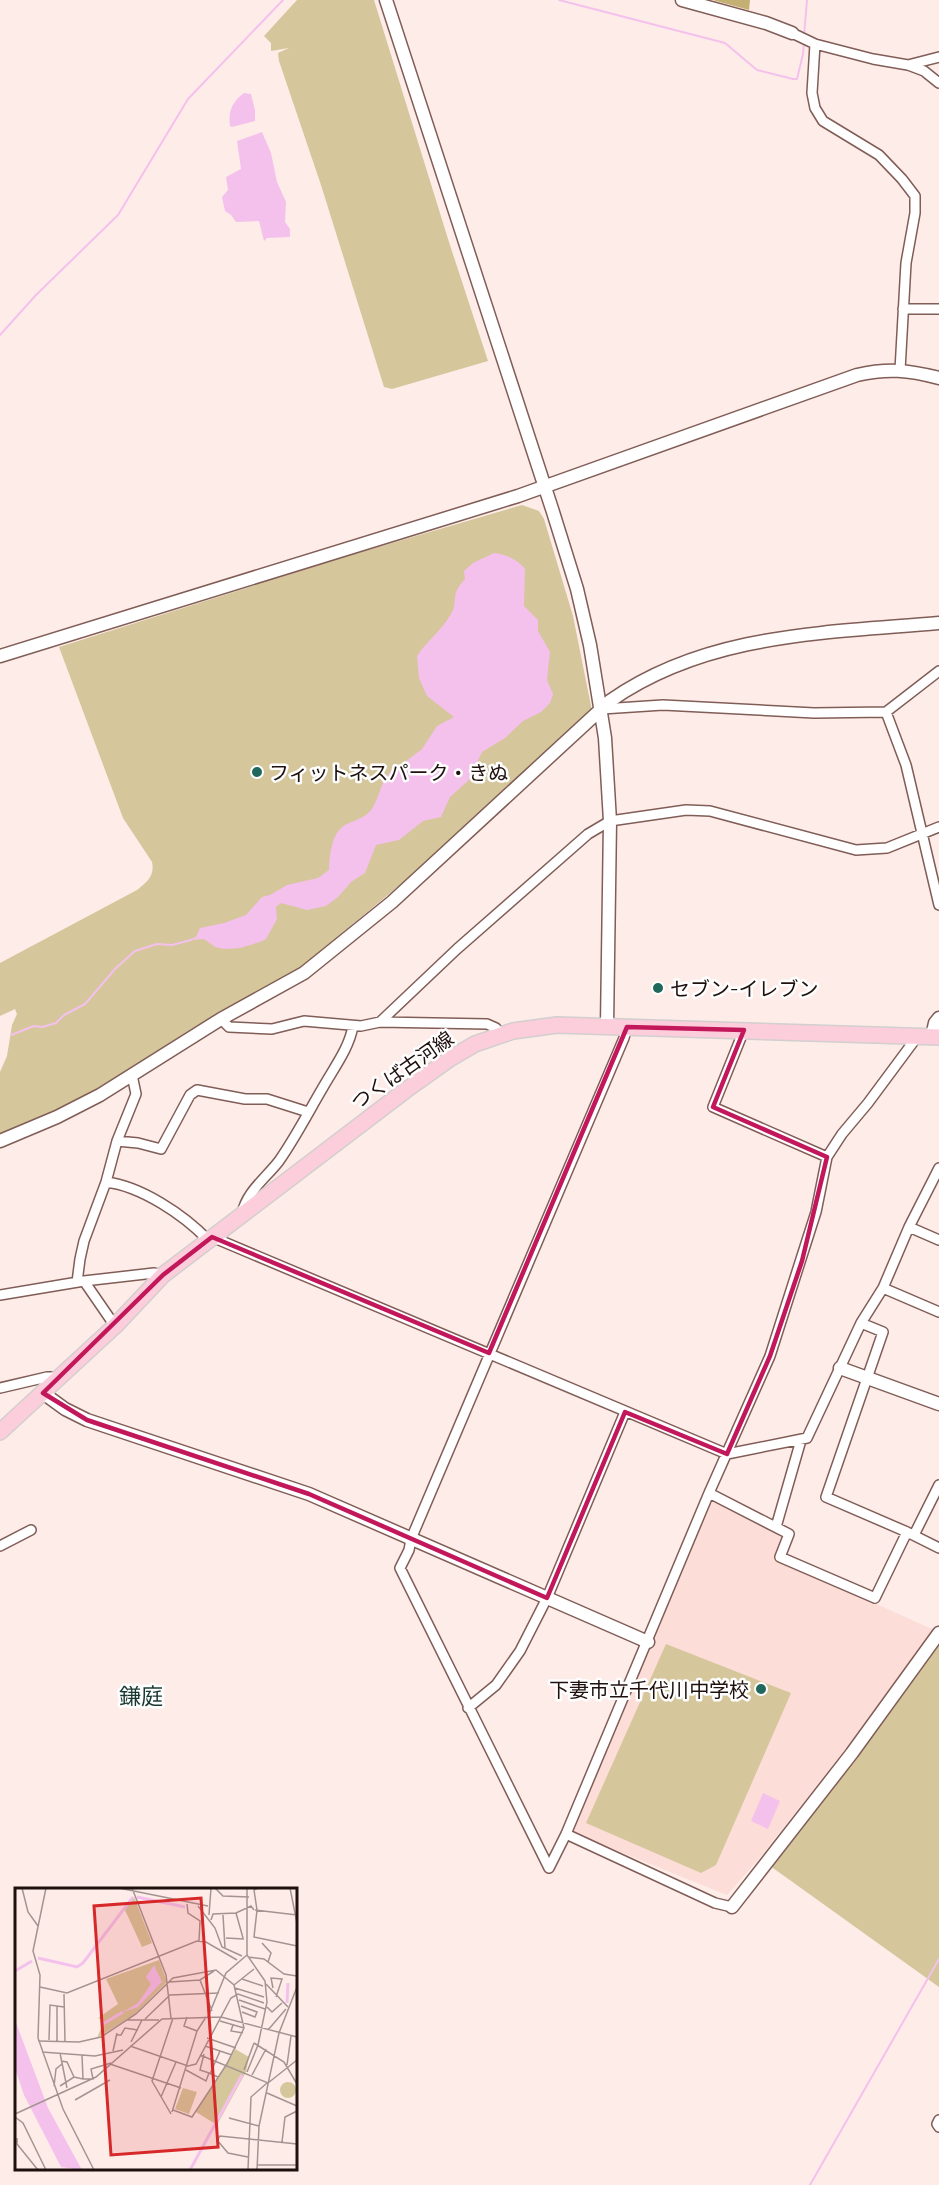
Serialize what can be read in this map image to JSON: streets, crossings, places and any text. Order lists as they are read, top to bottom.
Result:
{
  "streets": {
    "main road": ["つくば古河線"]
  },
  "districts": ["鎌庭"],
  "places": ["フィットネスパーク・きぬ", "セブン-イレブン", "下妻市立千代川中学校"]
}
